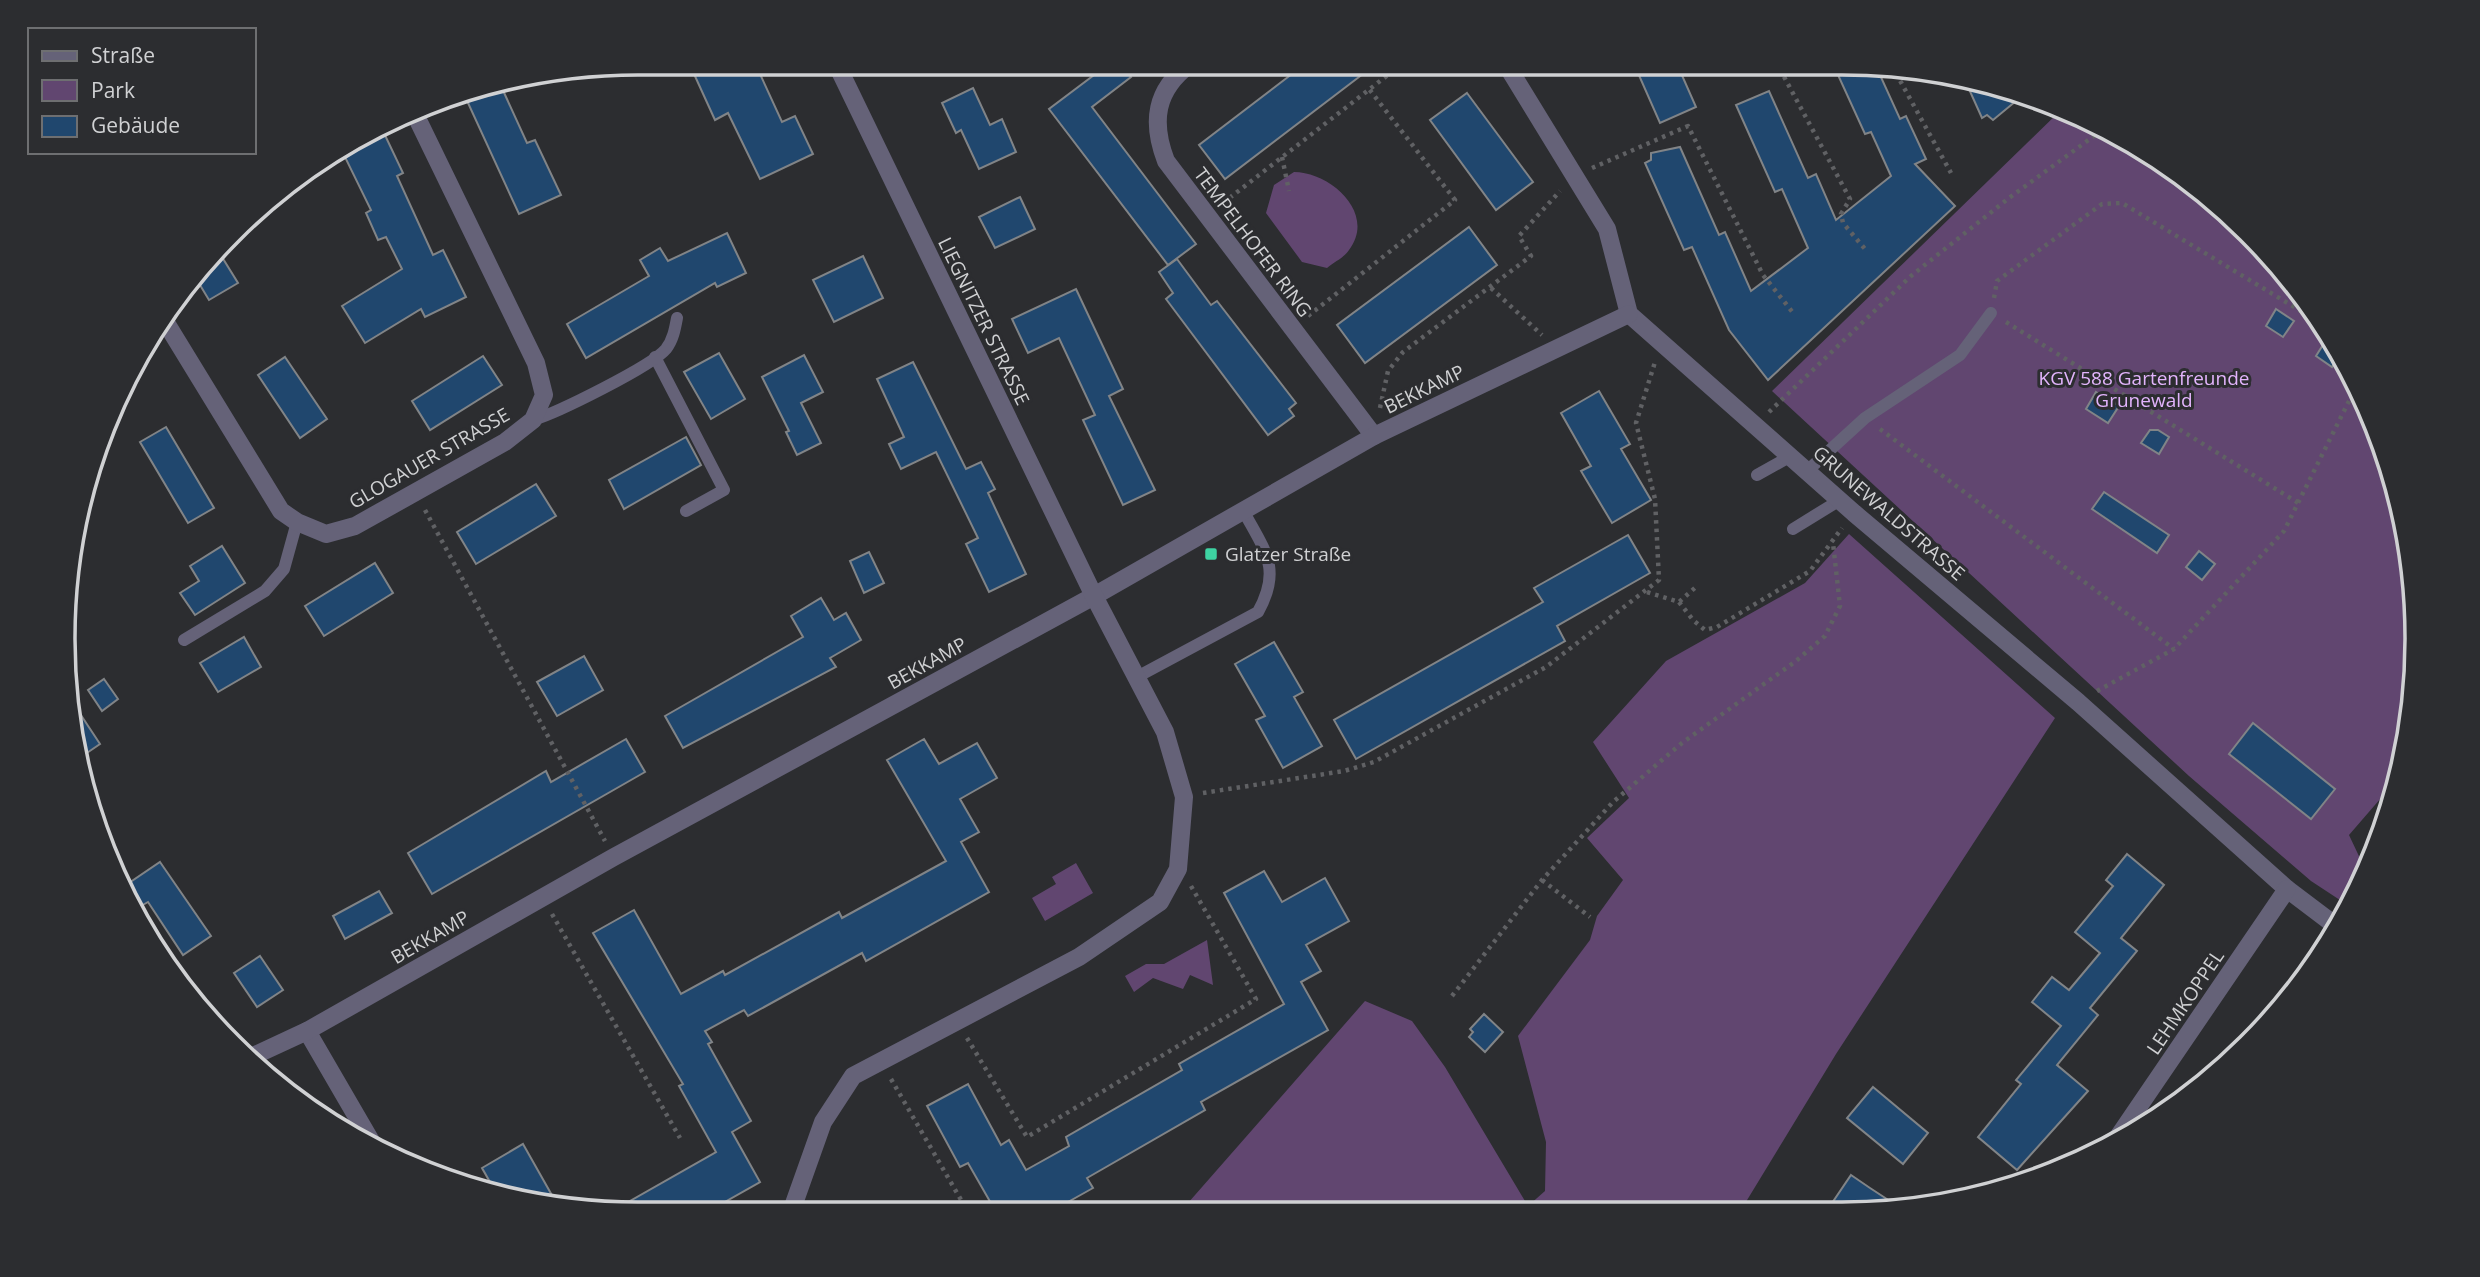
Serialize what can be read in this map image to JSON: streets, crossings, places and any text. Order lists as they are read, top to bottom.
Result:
{
  "streets": {
    "street": [
      "TEMPELHOFER RING",
      "LIEGNITZER STRASSE",
      "BEKKAMP",
      "GLOGAUER STRASSE",
      "GRUNEWALDSTRASSE",
      "LEHMKOPPEL"
    ]
  },
  "crossings": [
    ["TEMPELHOFER RING", "BEKKAMP"],
    ["LIEGNITZER STRASSE", "BEKKAMP"],
    ["BEKKAMP", "GRUNEWALDSTRASSE"],
    ["GRUNEWALDSTRASSE", "LEHMKOPPEL"]
  ],
  "parks": ["KGV 588 Gartenfreunde Grunewald"],
  "places": {
    "transit": ["Glatzer Straße"]
  },
  "legend": ["Straße", "Park", "Gebäude"]
}
